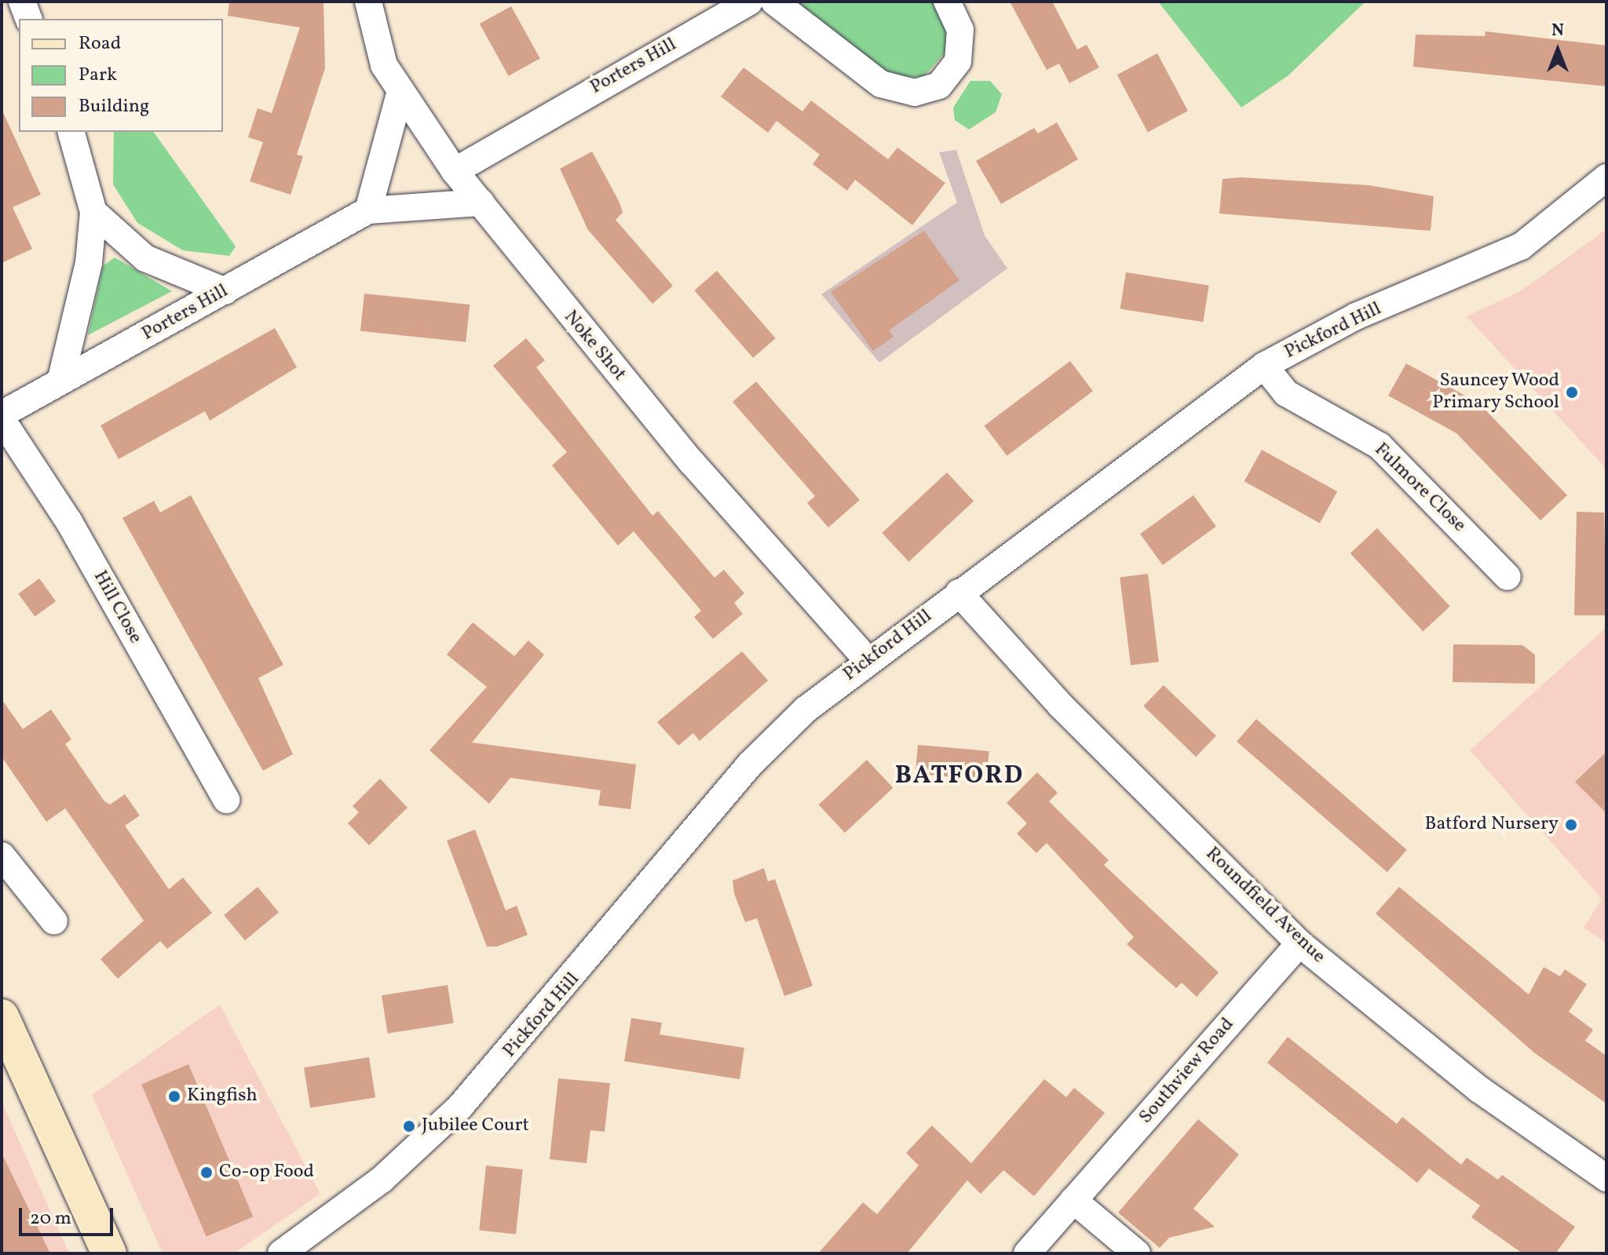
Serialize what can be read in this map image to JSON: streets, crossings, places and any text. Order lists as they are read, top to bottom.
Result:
{
  "streets": {
    "street": [
      "Porters Hill",
      "Pickford Hill",
      "Noke Shot",
      "Fulmore Close",
      "Hill Close",
      "Roundfield Avenue",
      "Southview Road"
    ]
  },
  "crossings": [
    ["Porters Hill", "Noke Shot"],
    ["Porters Hill", "Hill Close"],
    ["Pickford Hill", "Noke Shot"],
    ["Pickford Hill", "Fulmore Close"],
    ["Pickford Hill", "Roundfield Avenue"],
    ["Roundfield Avenue", "Southview Road"]
  ],
  "districts": ["BATFORD"],
  "places": [
    "Sauncey Wood Primary School",
    "Batford Nursery",
    "Kingfish",
    "Jubilee Court",
    "Co-op Food"
  ],
  "legend": ["Road", "Park", "Building"],
  "scale_bar": "20 m",
  "north": "top"
}
